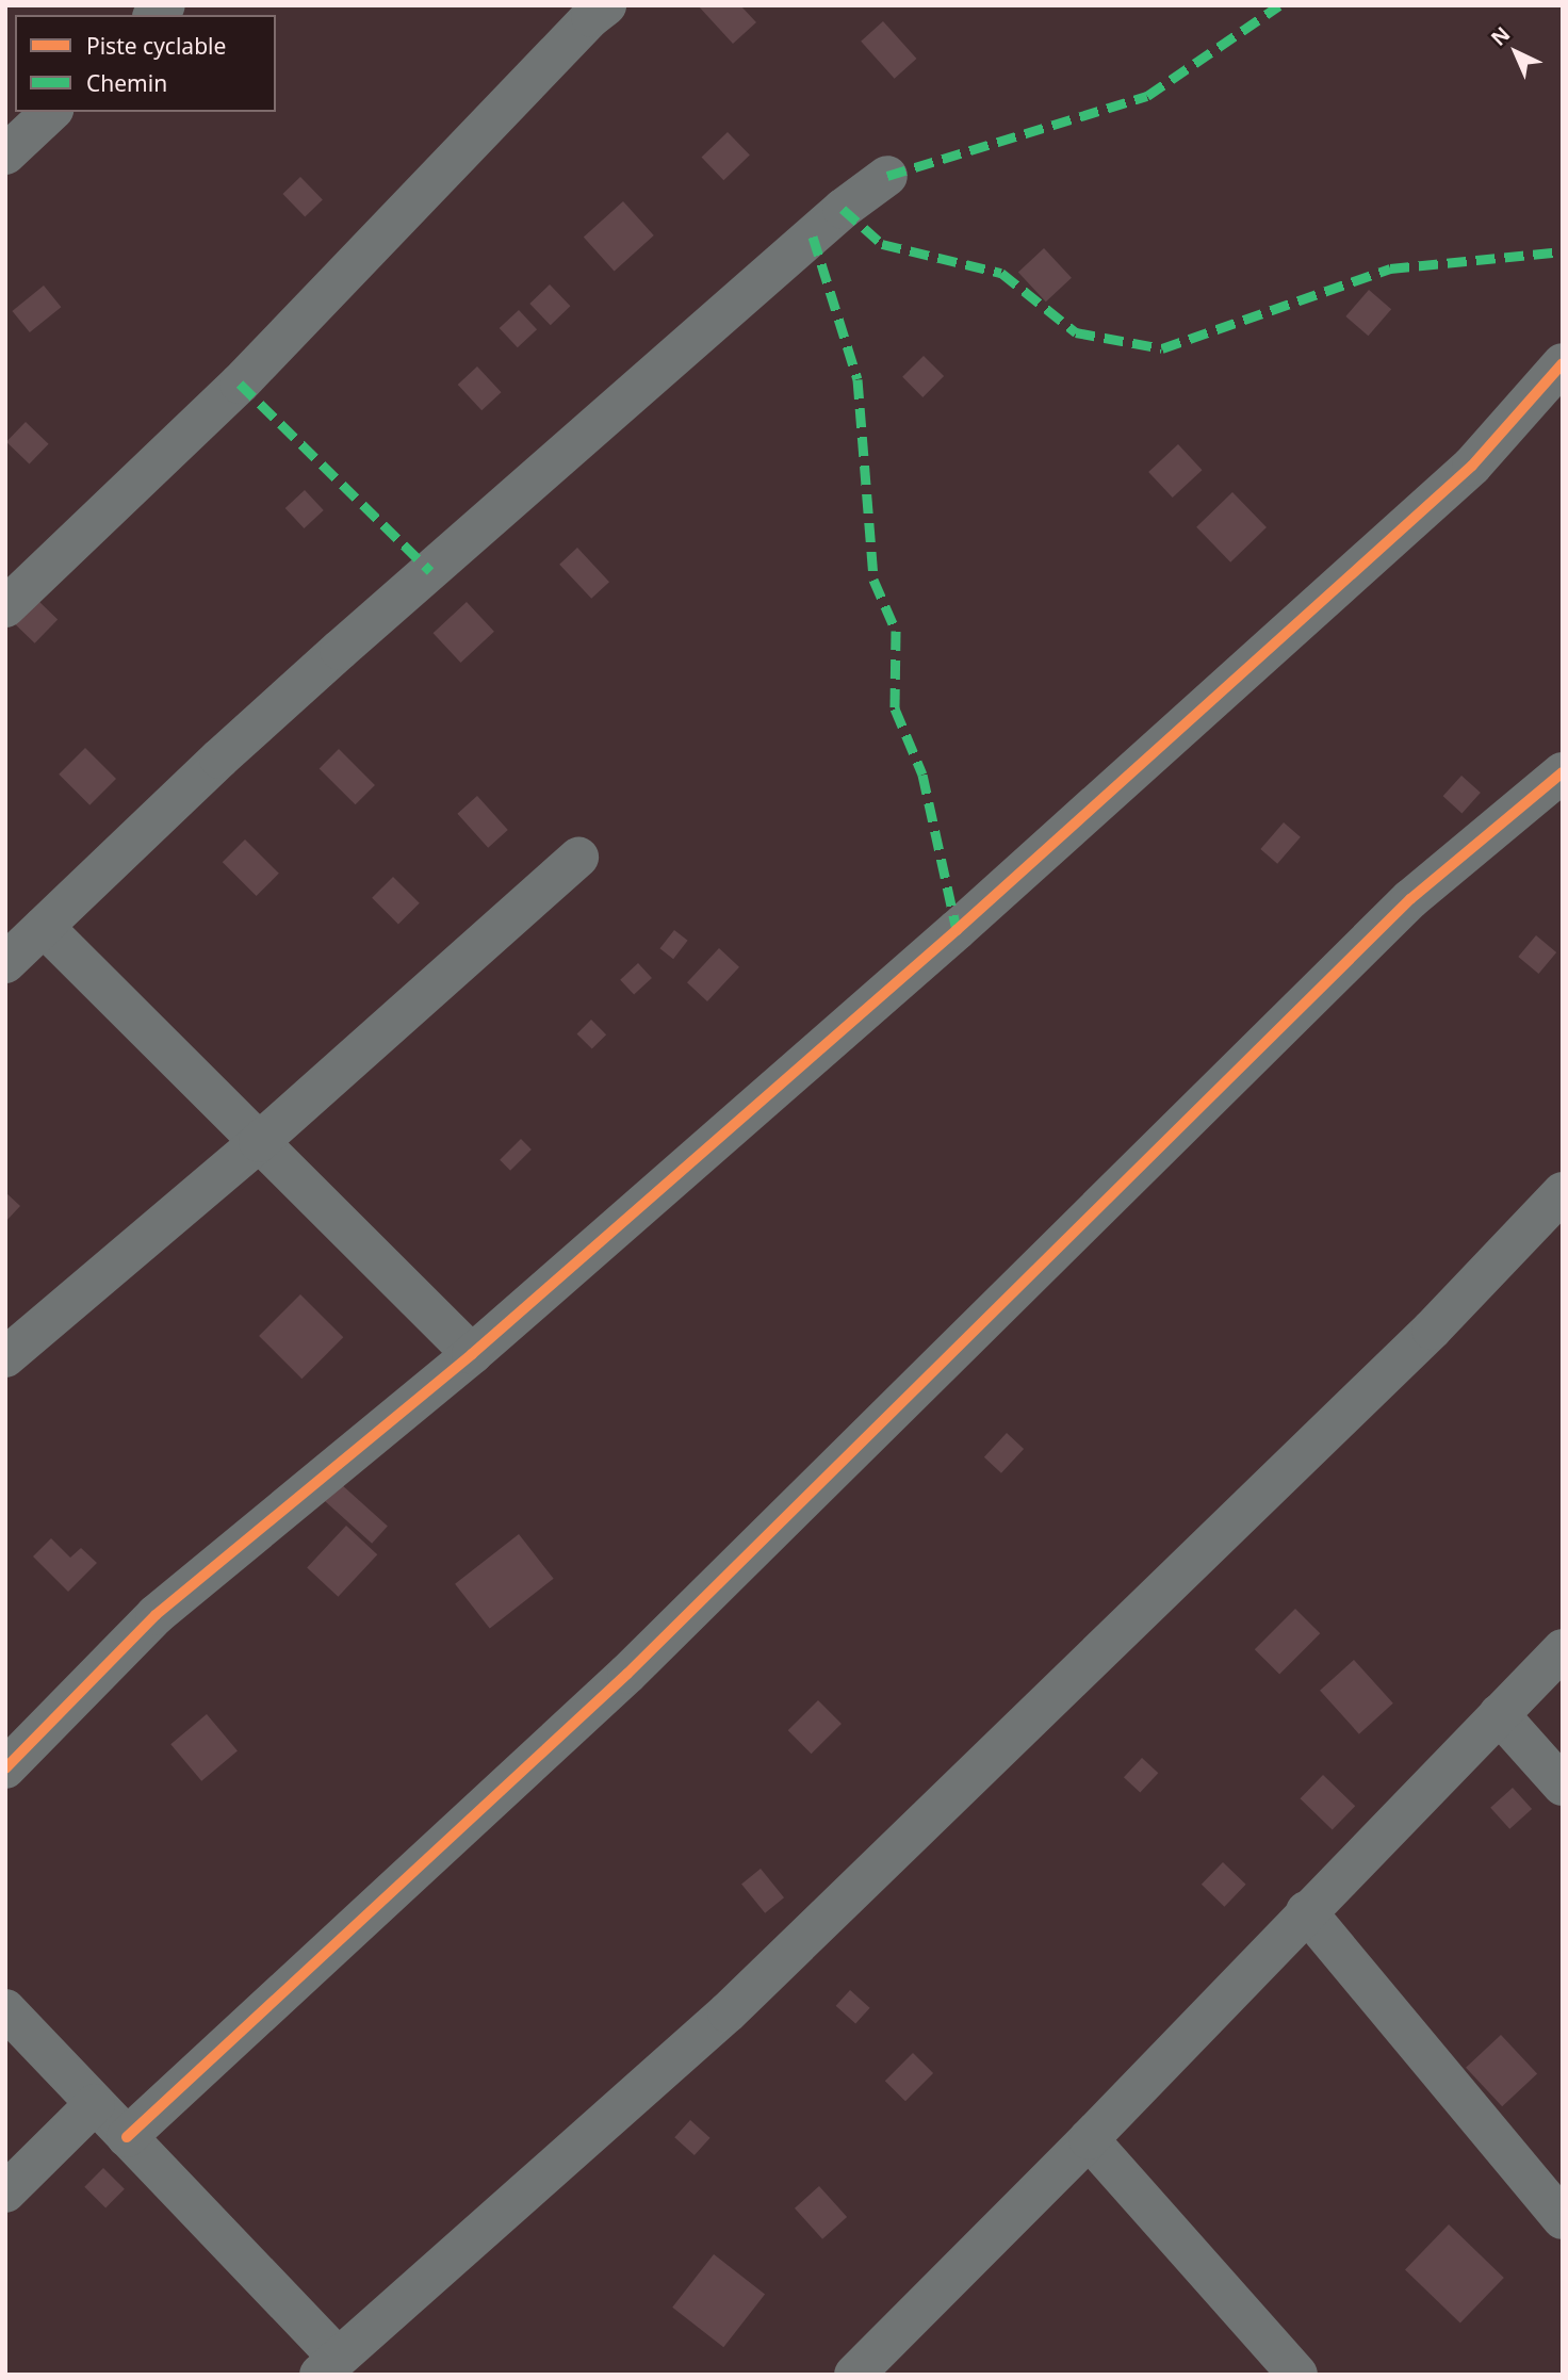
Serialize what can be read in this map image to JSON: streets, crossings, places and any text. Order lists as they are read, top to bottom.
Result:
{
  "legend": ["Piste cyclable", "Chemin"],
  "north": "top left"
}
